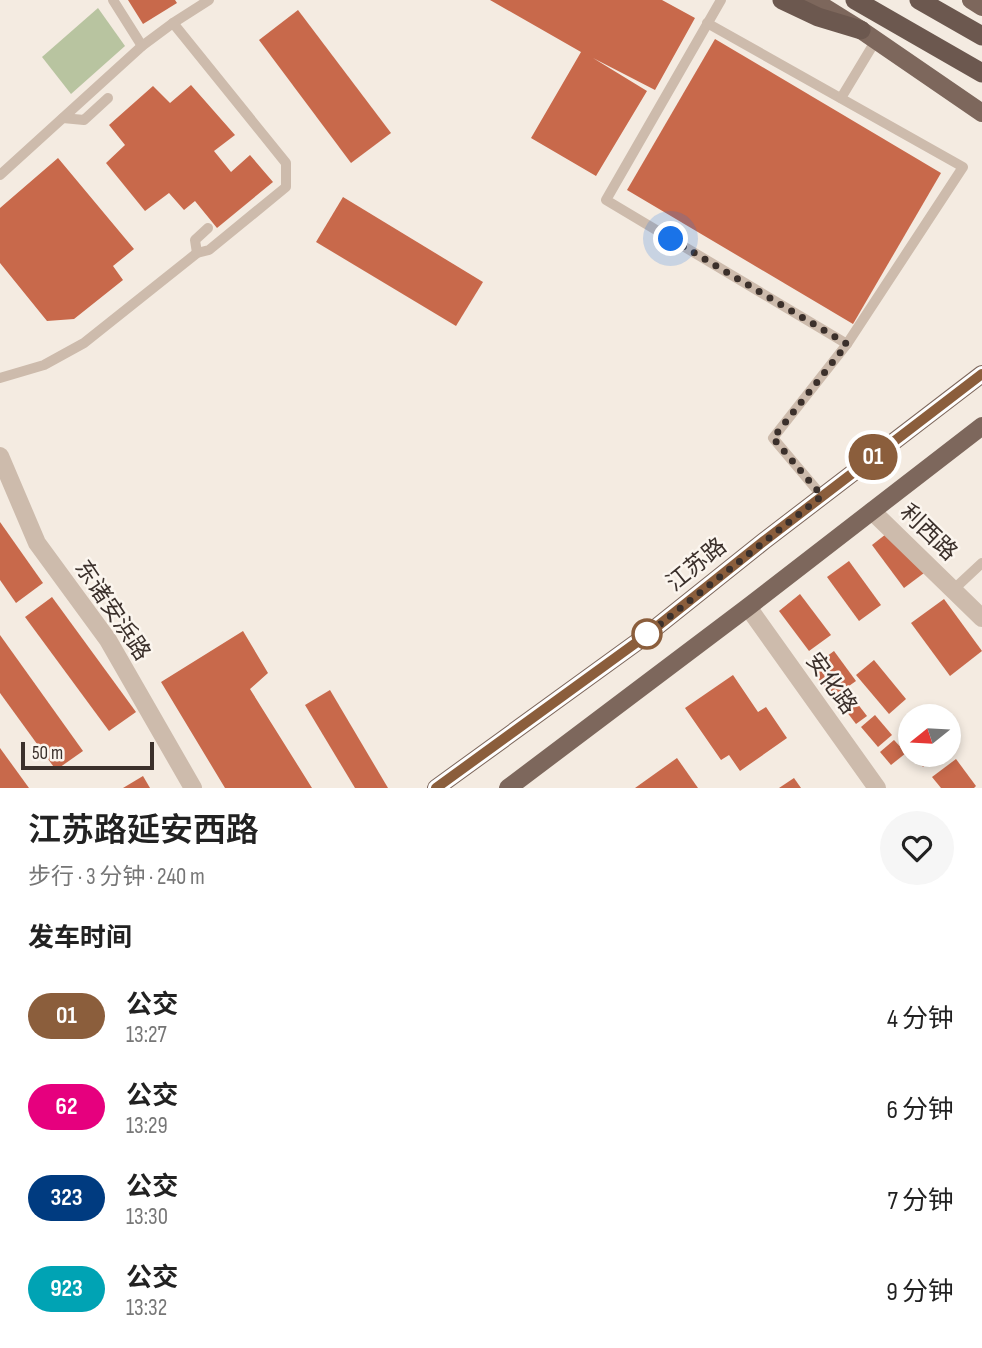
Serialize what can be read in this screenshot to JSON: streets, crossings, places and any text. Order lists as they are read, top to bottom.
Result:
{
  "streets": {
    "main road": ["江苏路"],
    "street": ["利西路", "东诸安浜路", "安化路"]
  },
  "lines": ["bus line 01"],
  "scale_bar": "50 m",
  "north": "left",
  "page": {
    "on_map": "01",
    "scale": "50 m",
    "heading": [
      ["江苏路延安西路", "步行 · 3 分钟 · 240 m"],
      "发车时间"
    ],
    "list": [
      {
        "mark": "01",
        "name": "公交",
        "note": "13:27",
        "value": "4 分钟"
      },
      {
        "mark": "62",
        "name": "公交",
        "note": "13:29",
        "value": "6 分钟"
      },
      {
        "mark": "323",
        "name": "公交",
        "note": "13:30",
        "value": "7 分钟"
      },
      {
        "mark": "923",
        "name": "公交",
        "note": "13:32",
        "value": "9 分钟"
      }
    ]
  }
}
